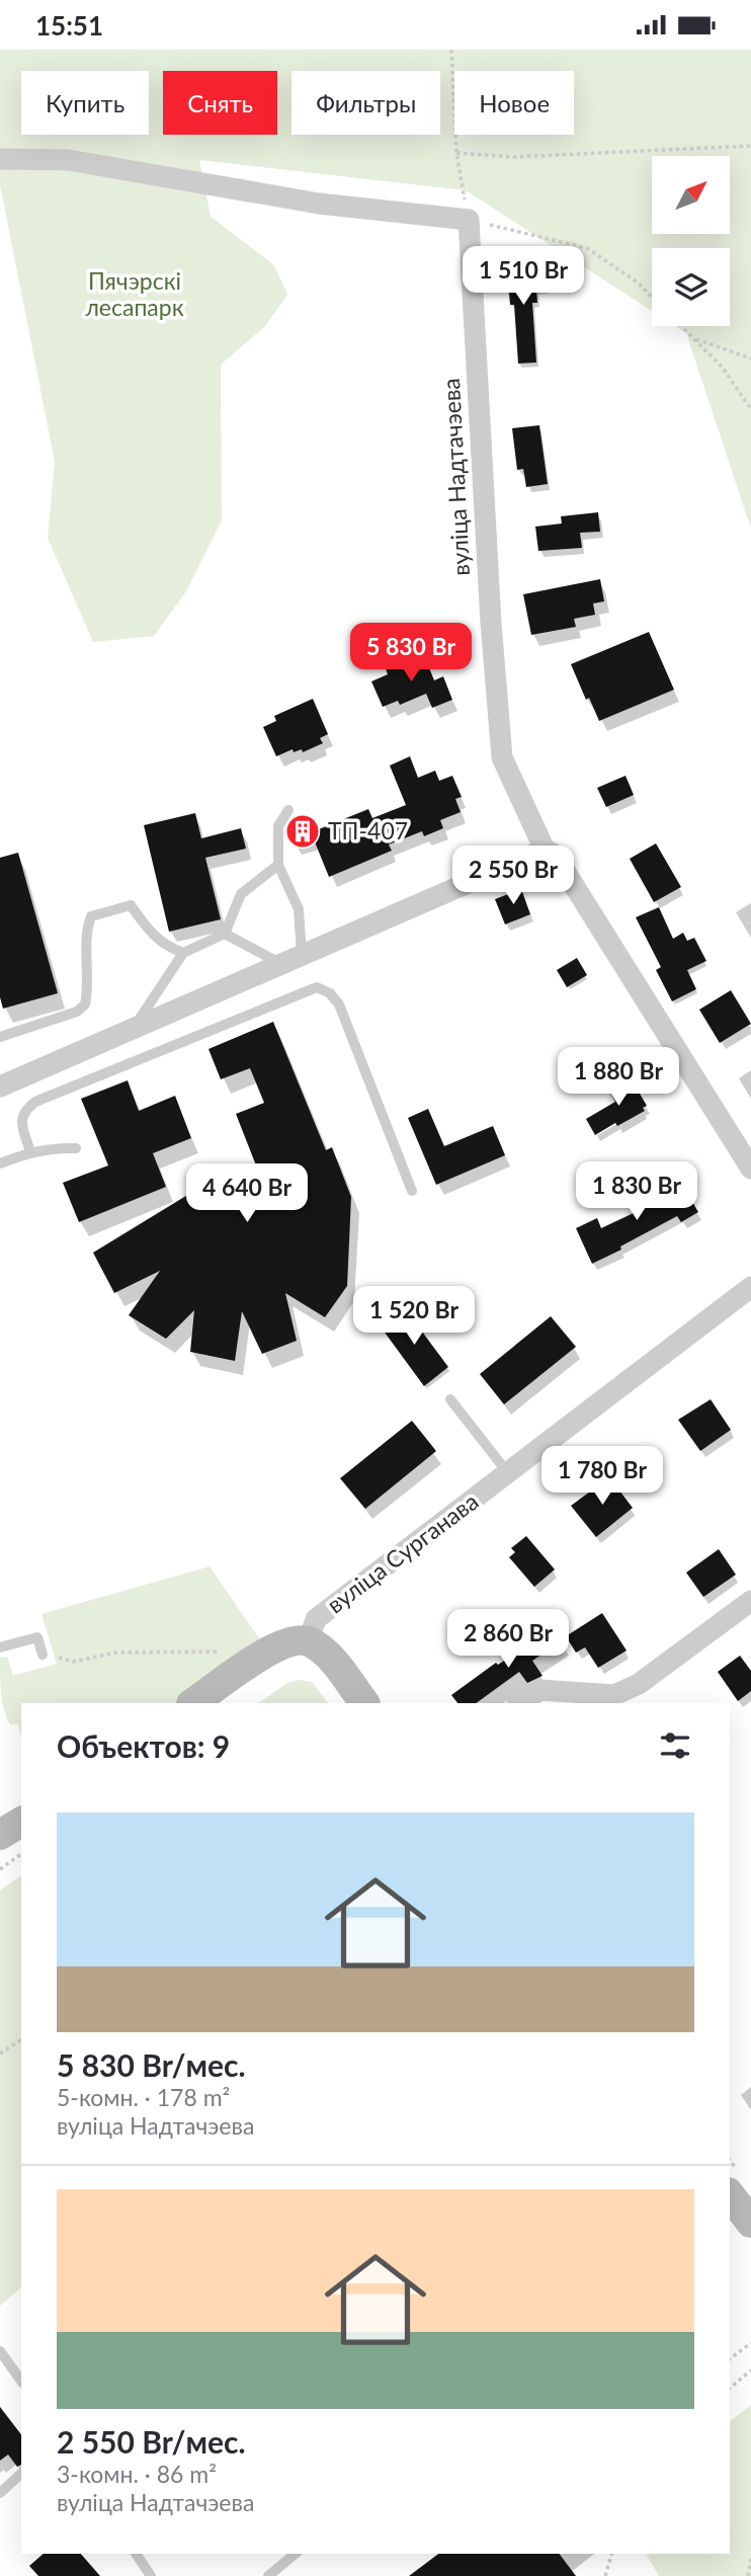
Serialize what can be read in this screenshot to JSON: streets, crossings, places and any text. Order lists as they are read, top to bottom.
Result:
{
  "streets": {
    "street": ["вуліца Надтачэева", "вуліца Сурганава"]
  },
  "parks": ["Пячэрскі лесапарк"],
  "places": {
    "building": ["ТП-407"]
  },
  "north": "top right",
  "page": {
    "status": "15:51",
    "chip": [
      "Купить",
      "Снять",
      "Фильтры",
      "Новое"
    ],
    "price": [
      "1 510 Br",
      "5 830 Br",
      "2 550 Br",
      "1 880 Br",
      "1 830 Br",
      "4 640 Br",
      "1 520 Br",
      "1 780 Br",
      "2 860 Br"
    ],
    "heading": "Объектов: 9",
    "list": [
      {
        "name": "5 830 Br/мес.",
        "note": "5-комн. · 178 m² · вуліца Надтачэева"
      },
      {
        "name": "2 550 Br/мес.",
        "note": "3-комн. · 86 m² · вуліца Надтачэева"
      }
    ]
  }
}
